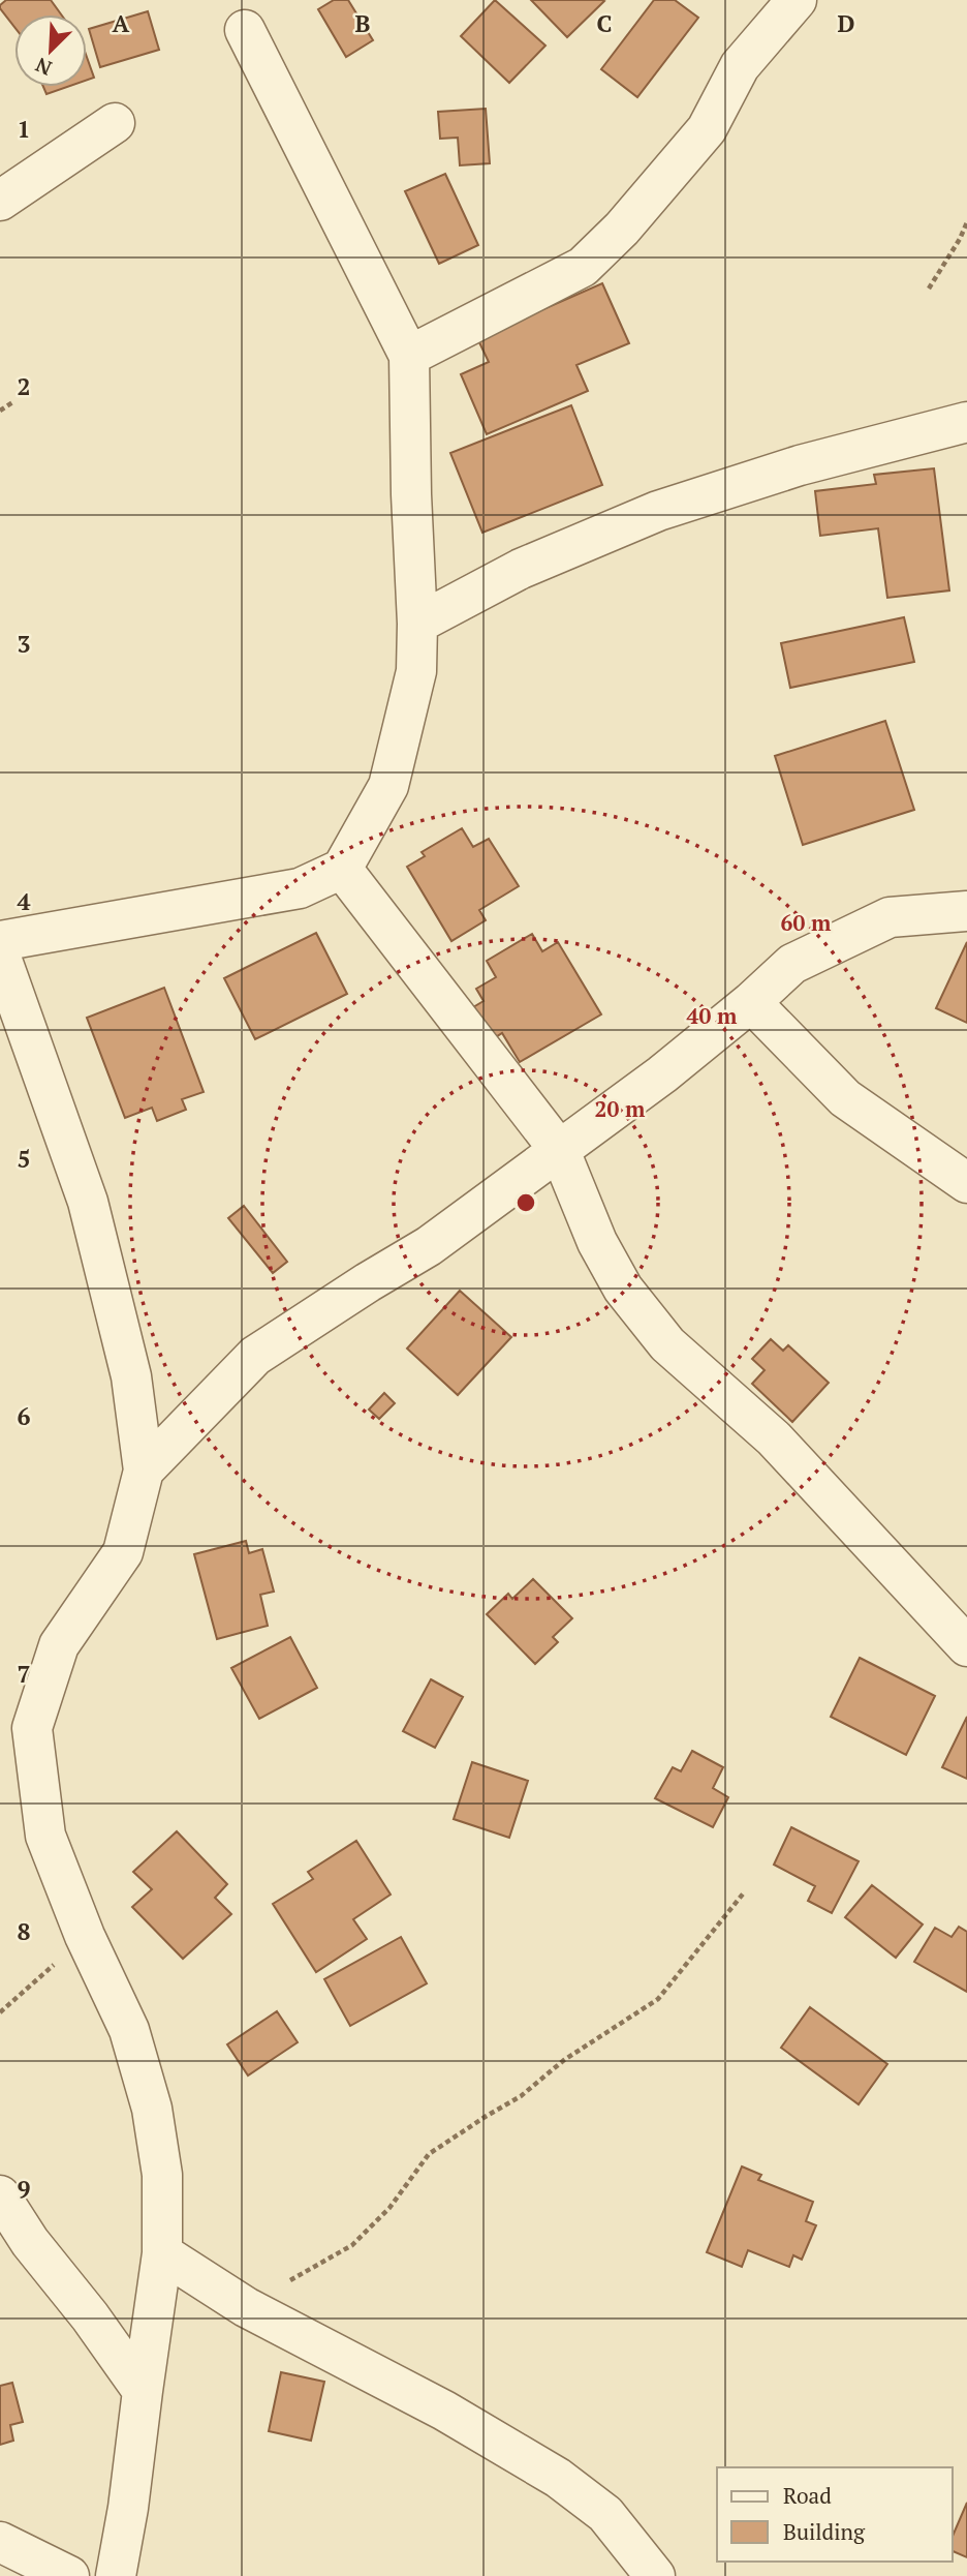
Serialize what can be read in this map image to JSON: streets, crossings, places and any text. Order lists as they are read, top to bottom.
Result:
{
  "legend": ["Road", "Building"],
  "north": "bottom left",
  "grid": {
    "columns": [
      "A",
      "B",
      "C",
      "D"
    ],
    "rows": [
      "1",
      "2",
      "3",
      "4",
      "5",
      "6",
      "7",
      "8",
      "9"
    ]
  },
  "rings": ["60 m", "40 m", "20 m"]
}
